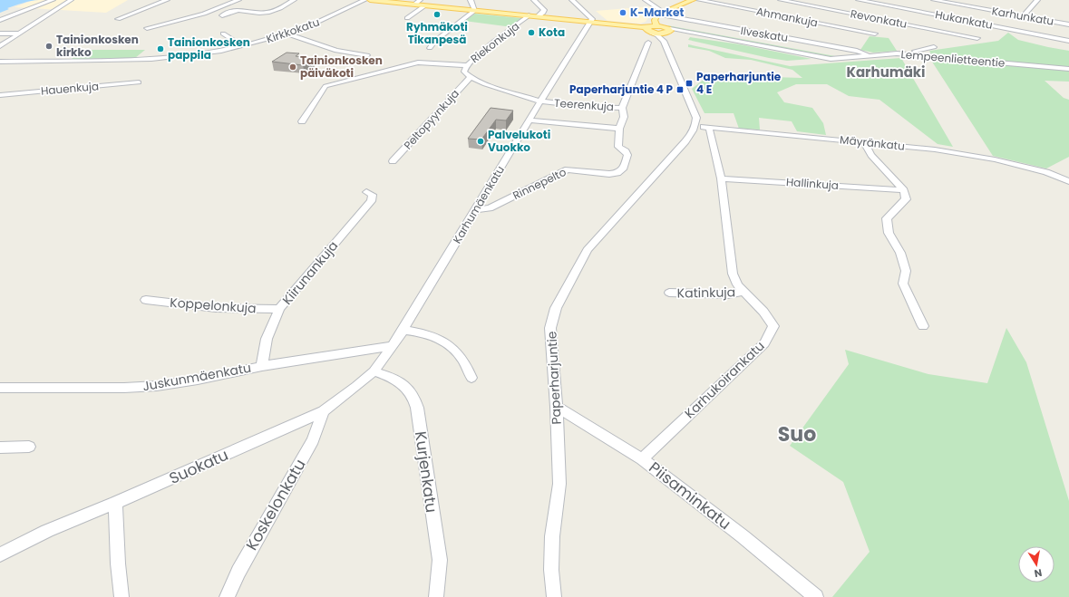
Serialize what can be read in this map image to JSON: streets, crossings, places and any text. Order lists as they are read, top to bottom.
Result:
{
  "streets": {
    "street": [
      "Karhunkatu",
      "Ahmankuja",
      "Revonkatu",
      "Hukankatu",
      "Kirkkokatu",
      "Ilveskatu",
      "Riekonkuja",
      "Lempeenlietteentie",
      "Hauenkuja",
      "Teerenkuja",
      "Peltopyynkuja",
      "Mäyränkatu",
      "Rinnepelto",
      "Hallinkuja",
      "Karhumäenkatu",
      "Kiirunankuja",
      "Katinkuja",
      "Koppelonkuja",
      "Juskunmäenkatu",
      "Paperharjuntie",
      "Karhukoirankatu",
      "Suokatu",
      "Kurjenkatu",
      "Piisaminkatu",
      "Koskelonkatu"
    ]
  },
  "crossings": [
    ["Ilveskatu", "Lempeenlietteentie"],
    ["Riekonkuja", "Teerenkuja"],
    ["Riekonkuja", "Peltopyynkuja"],
    ["Teerenkuja", "Peltopyynkuja"],
    ["Teerenkuja", "Karhumäenkatu"],
    ["Mäyränkatu", "Paperharjuntie"],
    ["Mäyränkatu", "Karhukoirankatu"],
    ["Rinnepelto", "Karhumäenkatu"],
    ["Hallinkuja", "Karhukoirankatu"],
    ["Karhumäenkatu", "Juskunmäenkatu"],
    ["Karhumäenkatu", "Suokatu"],
    ["Kiirunankuja", "Koppelonkuja"],
    ["Kiirunankuja", "Juskunmäenkatu"],
    ["Katinkuja", "Karhukoirankatu"],
    ["Paperharjuntie", "Piisaminkatu"],
    ["Karhukoirankatu", "Piisaminkatu"],
    ["Suokatu", "Kurjenkatu"],
    ["Suokatu", "Koskelonkatu"]
  ],
  "districts": ["Karhumäki", "Suo"],
  "places": {
    "other": [
      "K-Market",
      "Ryhmäkoti Tikanpesä",
      "Kota",
      "Tainionkosken kirkko",
      "Tainionkosken pappila",
      "Tainionkosken päiväkoti",
      "Palvelukoti Vuokko"
    ],
    "transit": ["Paperharjuntie 4 E", "Paperharjuntie 4 P"]
  },
  "north": "bottom"
}
